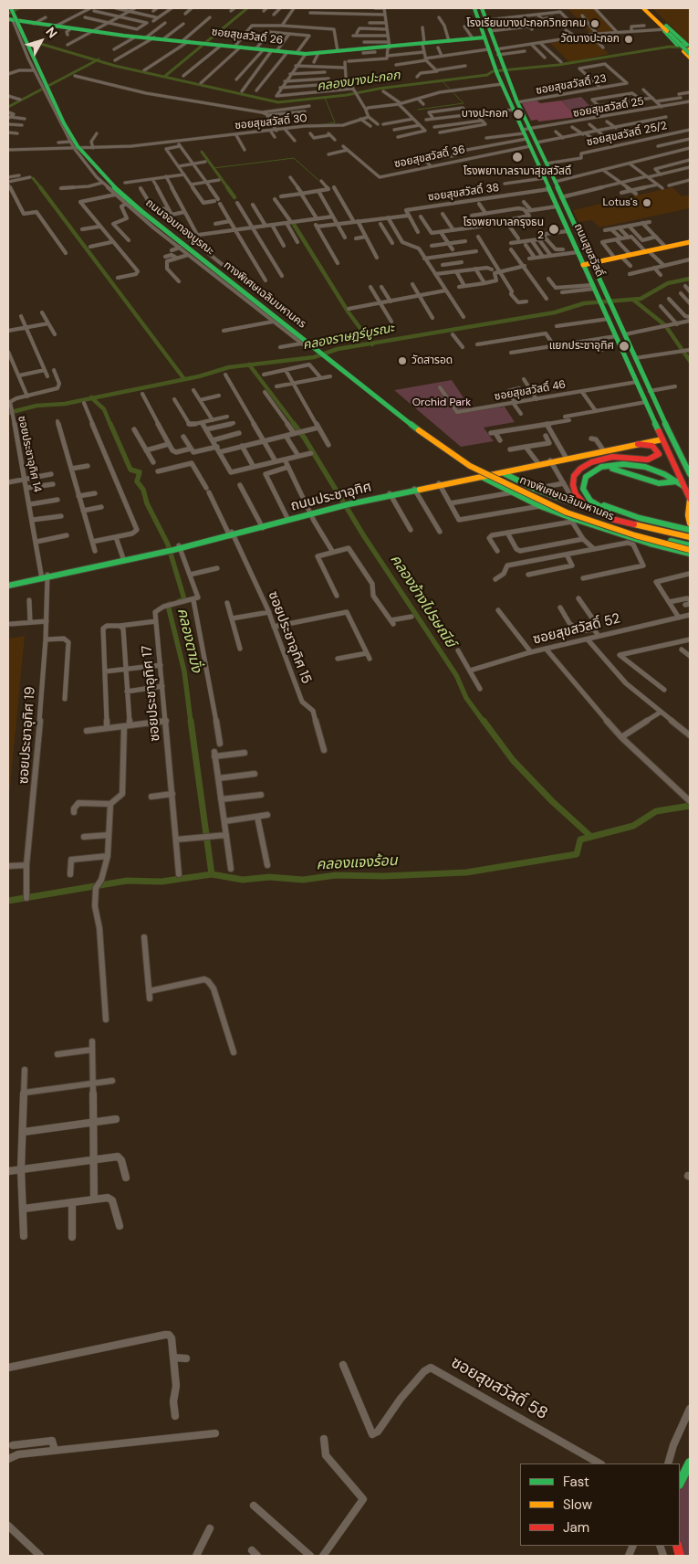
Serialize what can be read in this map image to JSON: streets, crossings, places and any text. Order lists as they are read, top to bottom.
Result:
{
  "streets": {
    "main road": [
      "ซอยสุขสวัสดิ์ 26",
      "ถนนสุขสวัสดิ์",
      "ทางพิเศษเฉลิมมหานคร",
      "ถนนประชาอุทิศ"
    ],
    "street": [
      "ซอยสุขสวัสดิ์ 23",
      "ซอยสุขสวัสดิ์ 25",
      "ซอยสุขสวัสดิ์ 30",
      "ซอยสุขสวัสดิ์ 25/2",
      "ซอยสุขสวัสดิ์ 36",
      "ซอยสุขสวัสดิ์ 38",
      "ถนนจอมทองบูรณะ",
      "ซอยสุขสวัสดิ์ 46",
      "ซอยประชาอุทิศ 14",
      "ซอยสุขสวัสดิ์ 52",
      "ซอยประชาอุทิศ 15",
      "ซอยประชาอุทิศ 17",
      "ซอยประชาอุทิศ 19",
      "ซอยสุขสวัสดิ์ 58"
    ]
  },
  "crossings": [
    ["ซอยสุขสวัสดิ์ 26", "ถนนจอมทองบูรณะ"],
    ["ซอยสุขสวัสดิ์ 26", "ถนนสุขสวัสดิ์"],
    ["ซอยสุขสวัสดิ์ 23", "ถนนสุขสวัสดิ์"],
    ["ซอยสุขสวัสดิ์ 25", "ถนนสุขสวัสดิ์"],
    ["ซอยสุขสวัสดิ์ 30", "ถนนจอมทองบูรณะ"],
    ["ซอยสุขสวัสดิ์ 25/2", "ถนนสุขสวัสดิ์"],
    ["ซอยสุขสวัสดิ์ 36", "ถนนสุขสวัสดิ์"],
    ["ซอยสุขสวัสดิ์ 38", "ถนนสุขสวัสดิ์"],
    ["ถนนจอมทองบูรณะ", "ทางพิเศษเฉลิมมหานคร"],
    ["ถนนจอมทองบูรณะ", "ถนนประชาอุทิศ"],
    ["ถนนสุขสวัสดิ์", "ซอยสุขสวัสดิ์ 46"],
    ["ถนนสุขสวัสดิ์", "ถนนประชาอุทิศ"],
    ["ซอยประชาอุทิศ 14", "ถนนประชาอุทิศ"],
    ["ซอยประชาอุทิศ 14", "ซอยประชาอุทิศ 19"],
    ["ถนนประชาอุทิศ", "ซอยประชาอุทิศ 15"],
    ["ถนนประชาอุทิศ", "ซอยประชาอุทิศ 19"]
  ],
  "water": [
    "คลองบางปะกอก",
    "คลองราษฎร์บูรณะ",
    "คลองข้างไปรษณีย์",
    "คลองตามั่ง",
    "คลองแจงร้อน"
  ],
  "parks": ["Orchid Park"],
  "places": [
    "โรงเรียนบางปะกอกวิทยาคม",
    "วัดบางปะกอก",
    "บางปะกอก",
    "โรงพยาบาลรามาสุขสวัสดิ์",
    "Lotus's",
    "โรงพยาบาลกรุงธน 2",
    "แยกประชาอุทิศ",
    "วัดสารอด"
  ],
  "legend": ["Fast", "Slow", "Jam"],
  "north": "top right"
}
